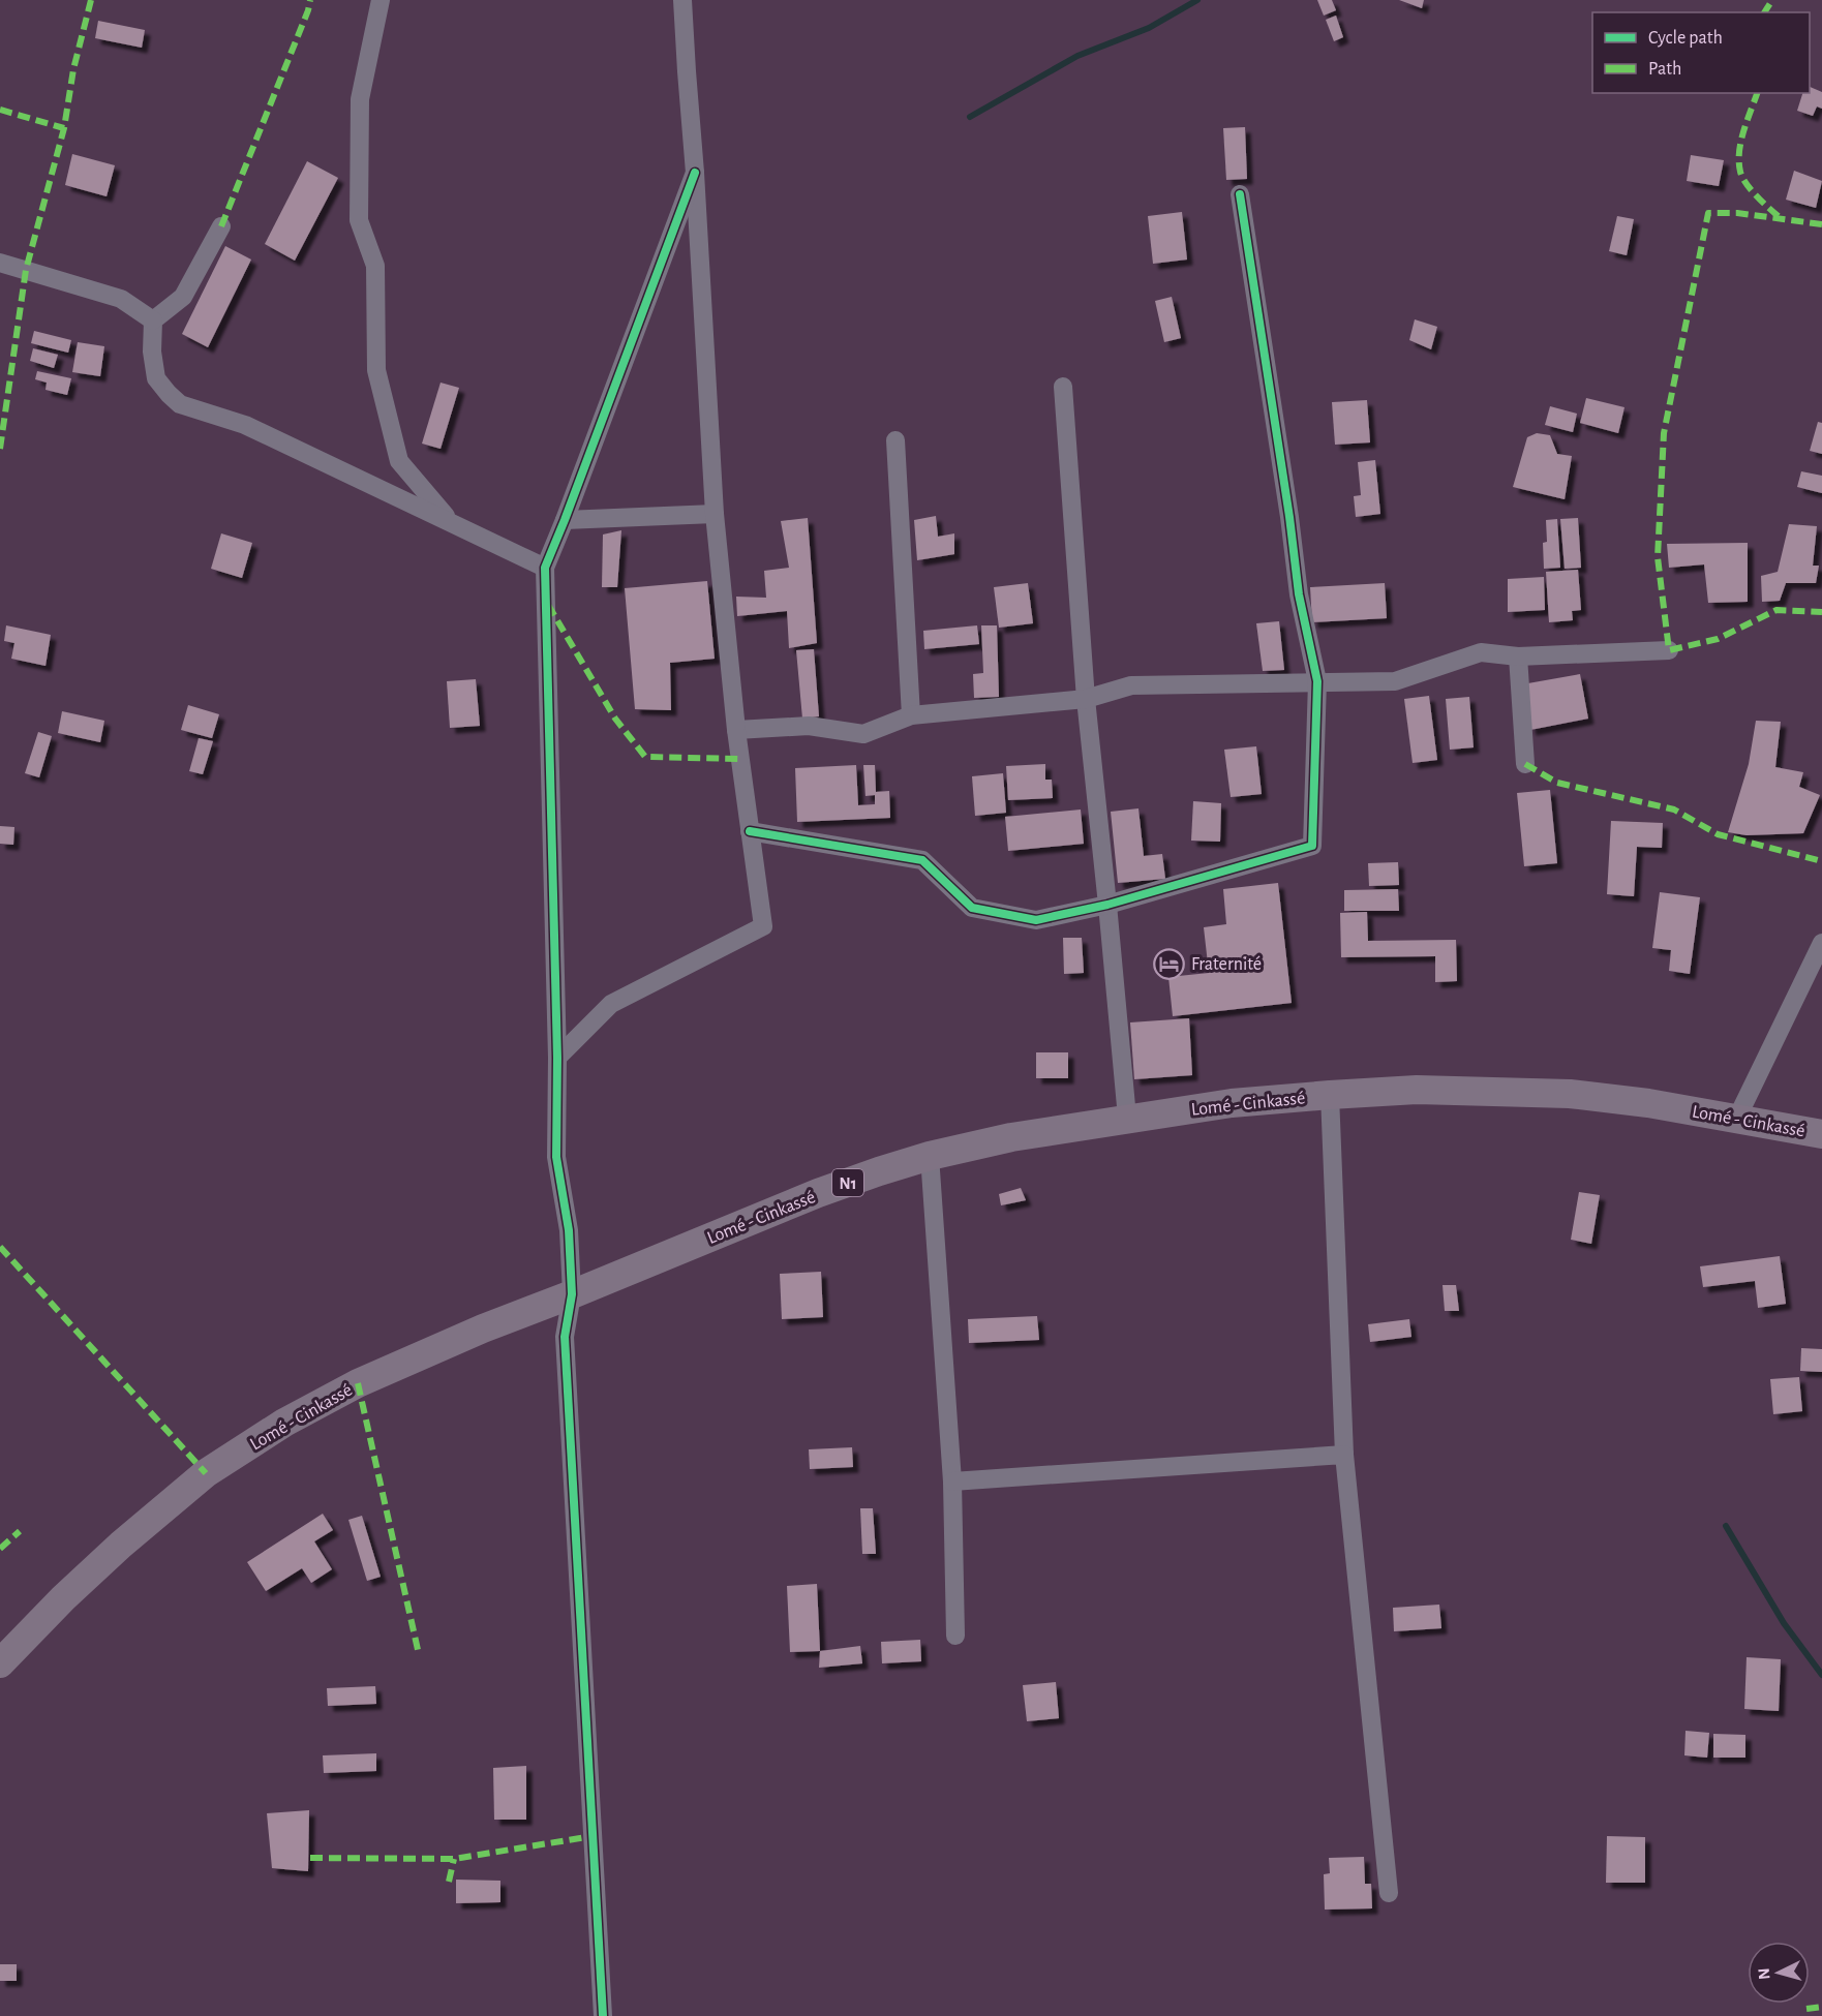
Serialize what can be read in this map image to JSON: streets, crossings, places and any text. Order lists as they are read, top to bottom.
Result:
{
  "streets": {
    "highway": ["Lomé - Cinkassé", "N1"]
  },
  "places": {
    "hotel": ["Fraternité"]
  },
  "legend": ["Cycle path", "Path"],
  "north": "left"
}
